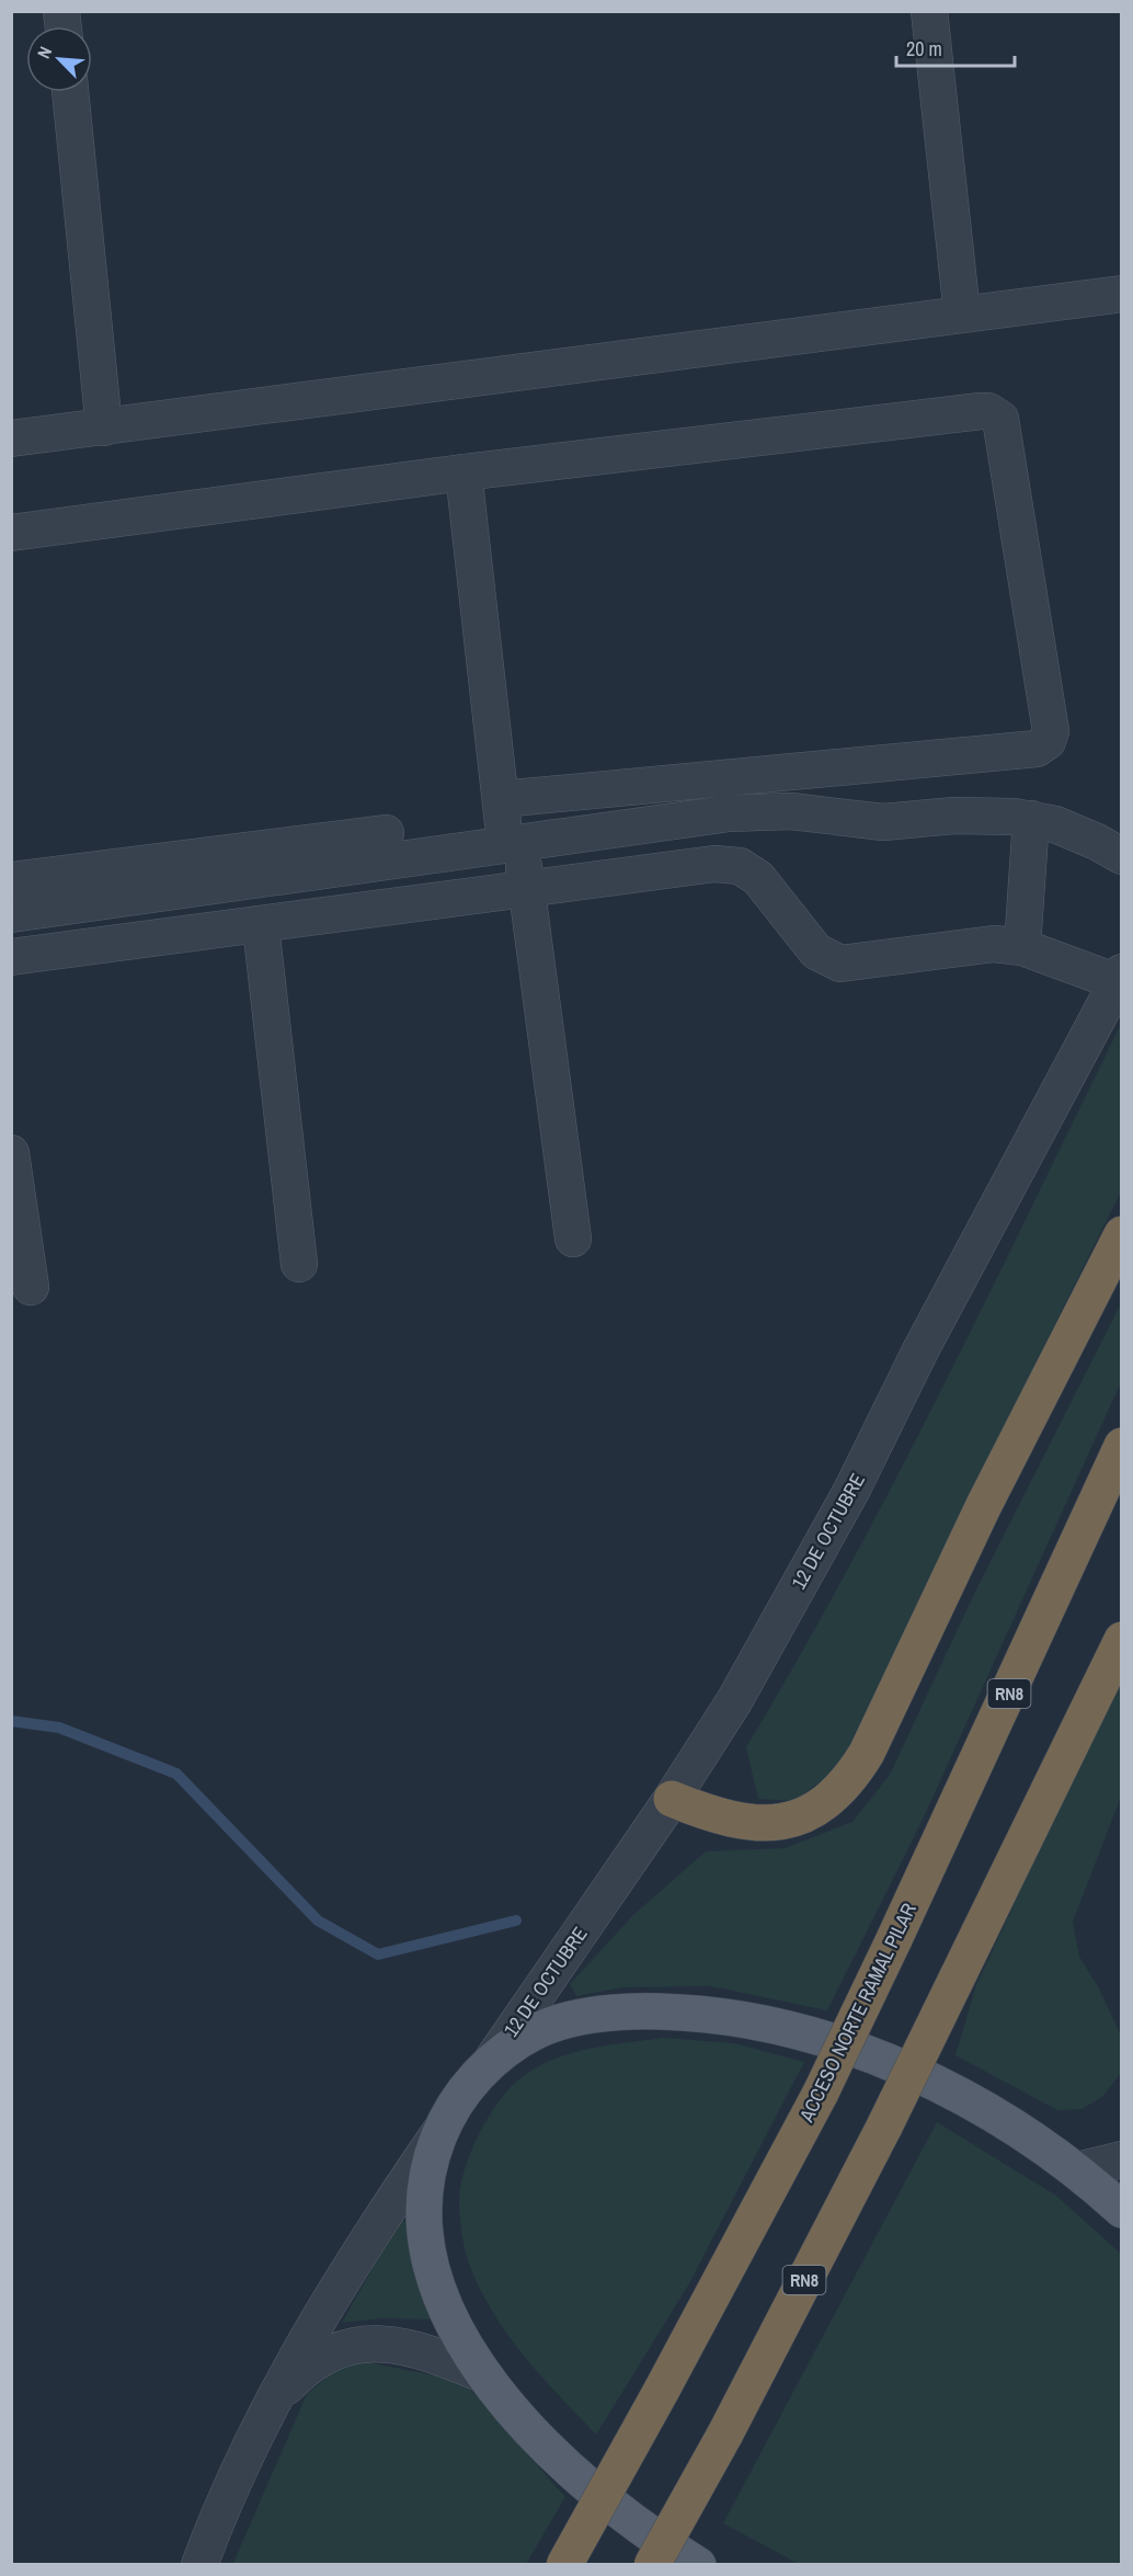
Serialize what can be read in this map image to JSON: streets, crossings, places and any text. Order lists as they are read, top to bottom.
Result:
{
  "streets": {
    "highway": ["RN8", "ACCESO NORTE RAMAL PILAR"],
    "street": ["12 DE OCTUBRE"]
  },
  "scale_bar": "20 m",
  "north": "top left"
}
